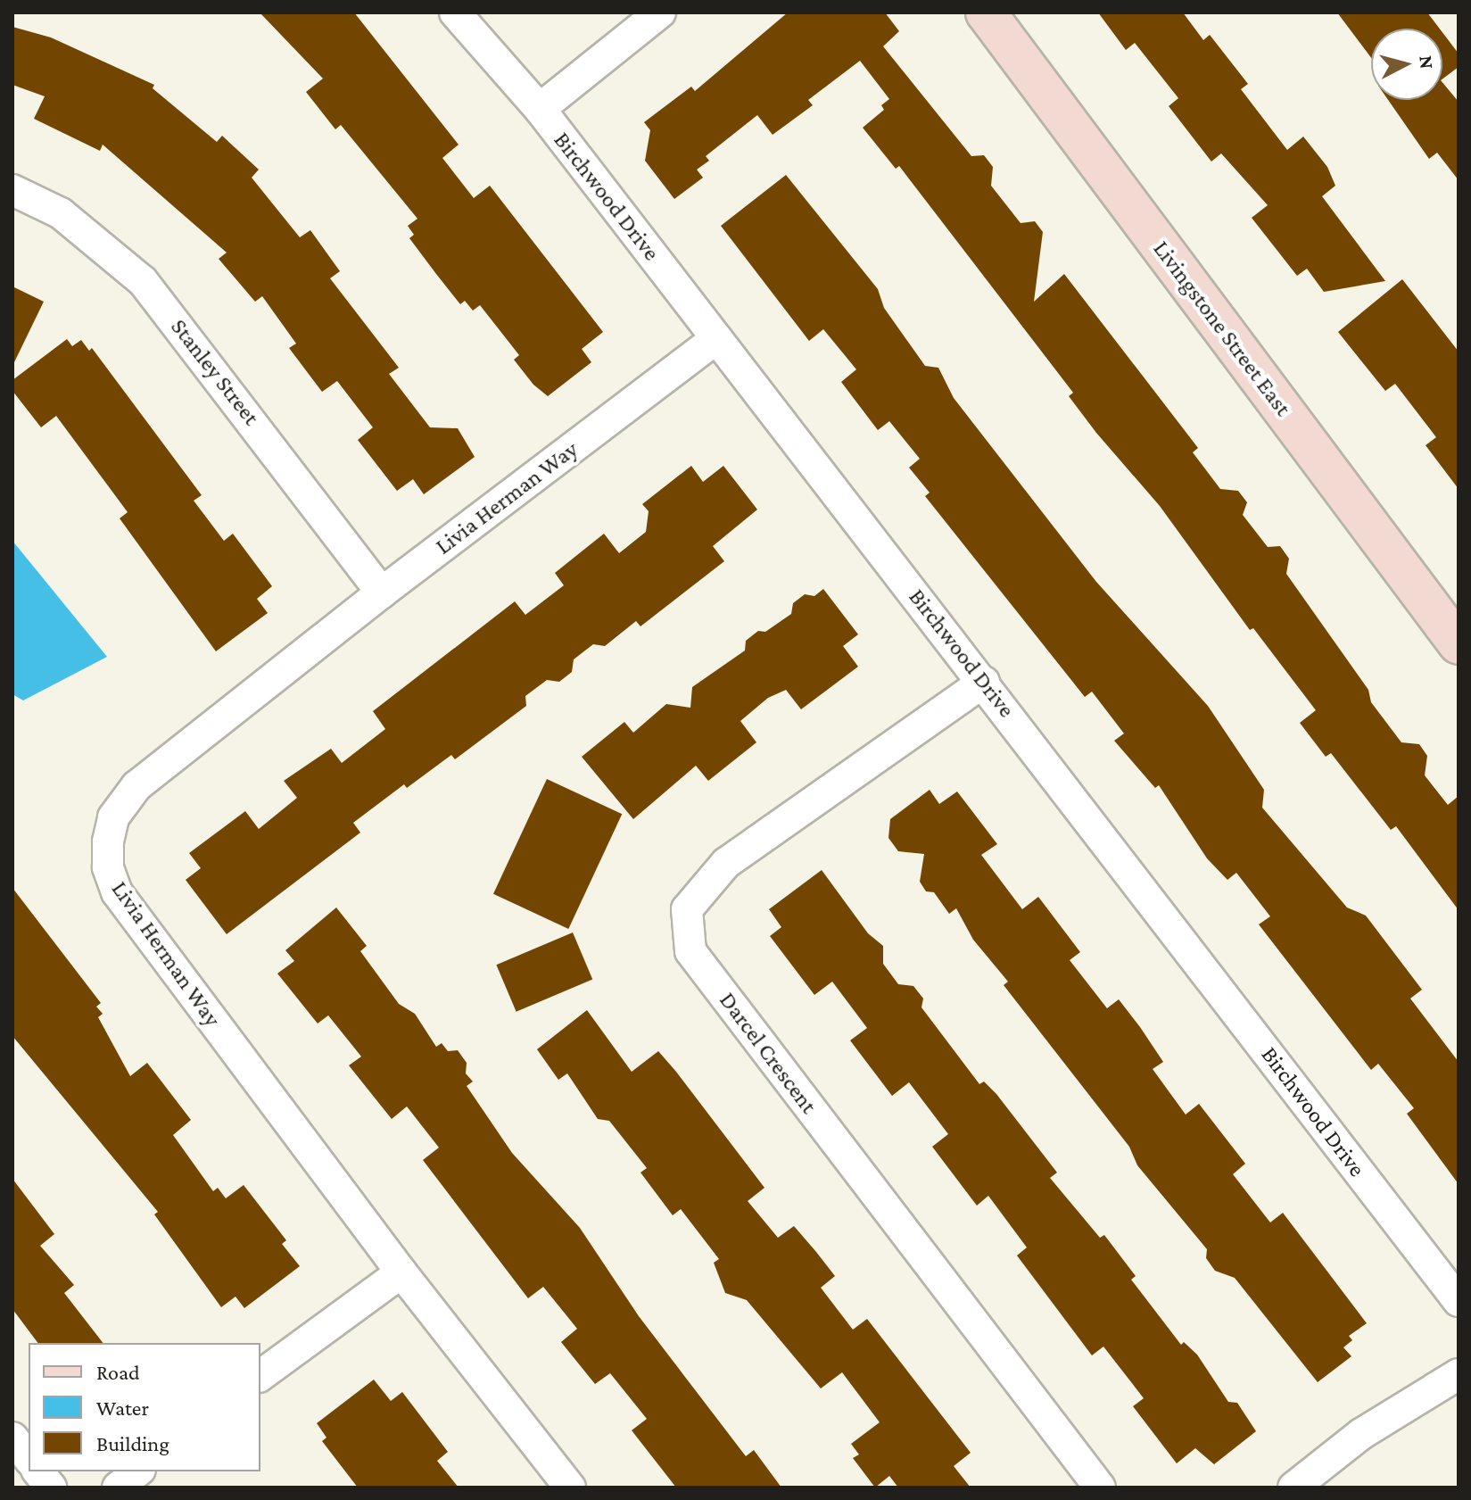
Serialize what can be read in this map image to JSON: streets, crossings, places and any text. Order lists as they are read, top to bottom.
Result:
{
  "streets": {
    "street": [
      "Birchwood Drive",
      "Livingstone Street East",
      "Stanley Street",
      "Livia Herman Way",
      "Darcel Crescent"
    ]
  },
  "crossings": [
    ["Birchwood Drive", "Livia Herman Way"],
    ["Birchwood Drive", "Darcel Crescent"],
    ["Stanley Street", "Livia Herman Way"]
  ],
  "legend": ["Road", "Water", "Building"],
  "north": "right"
}
